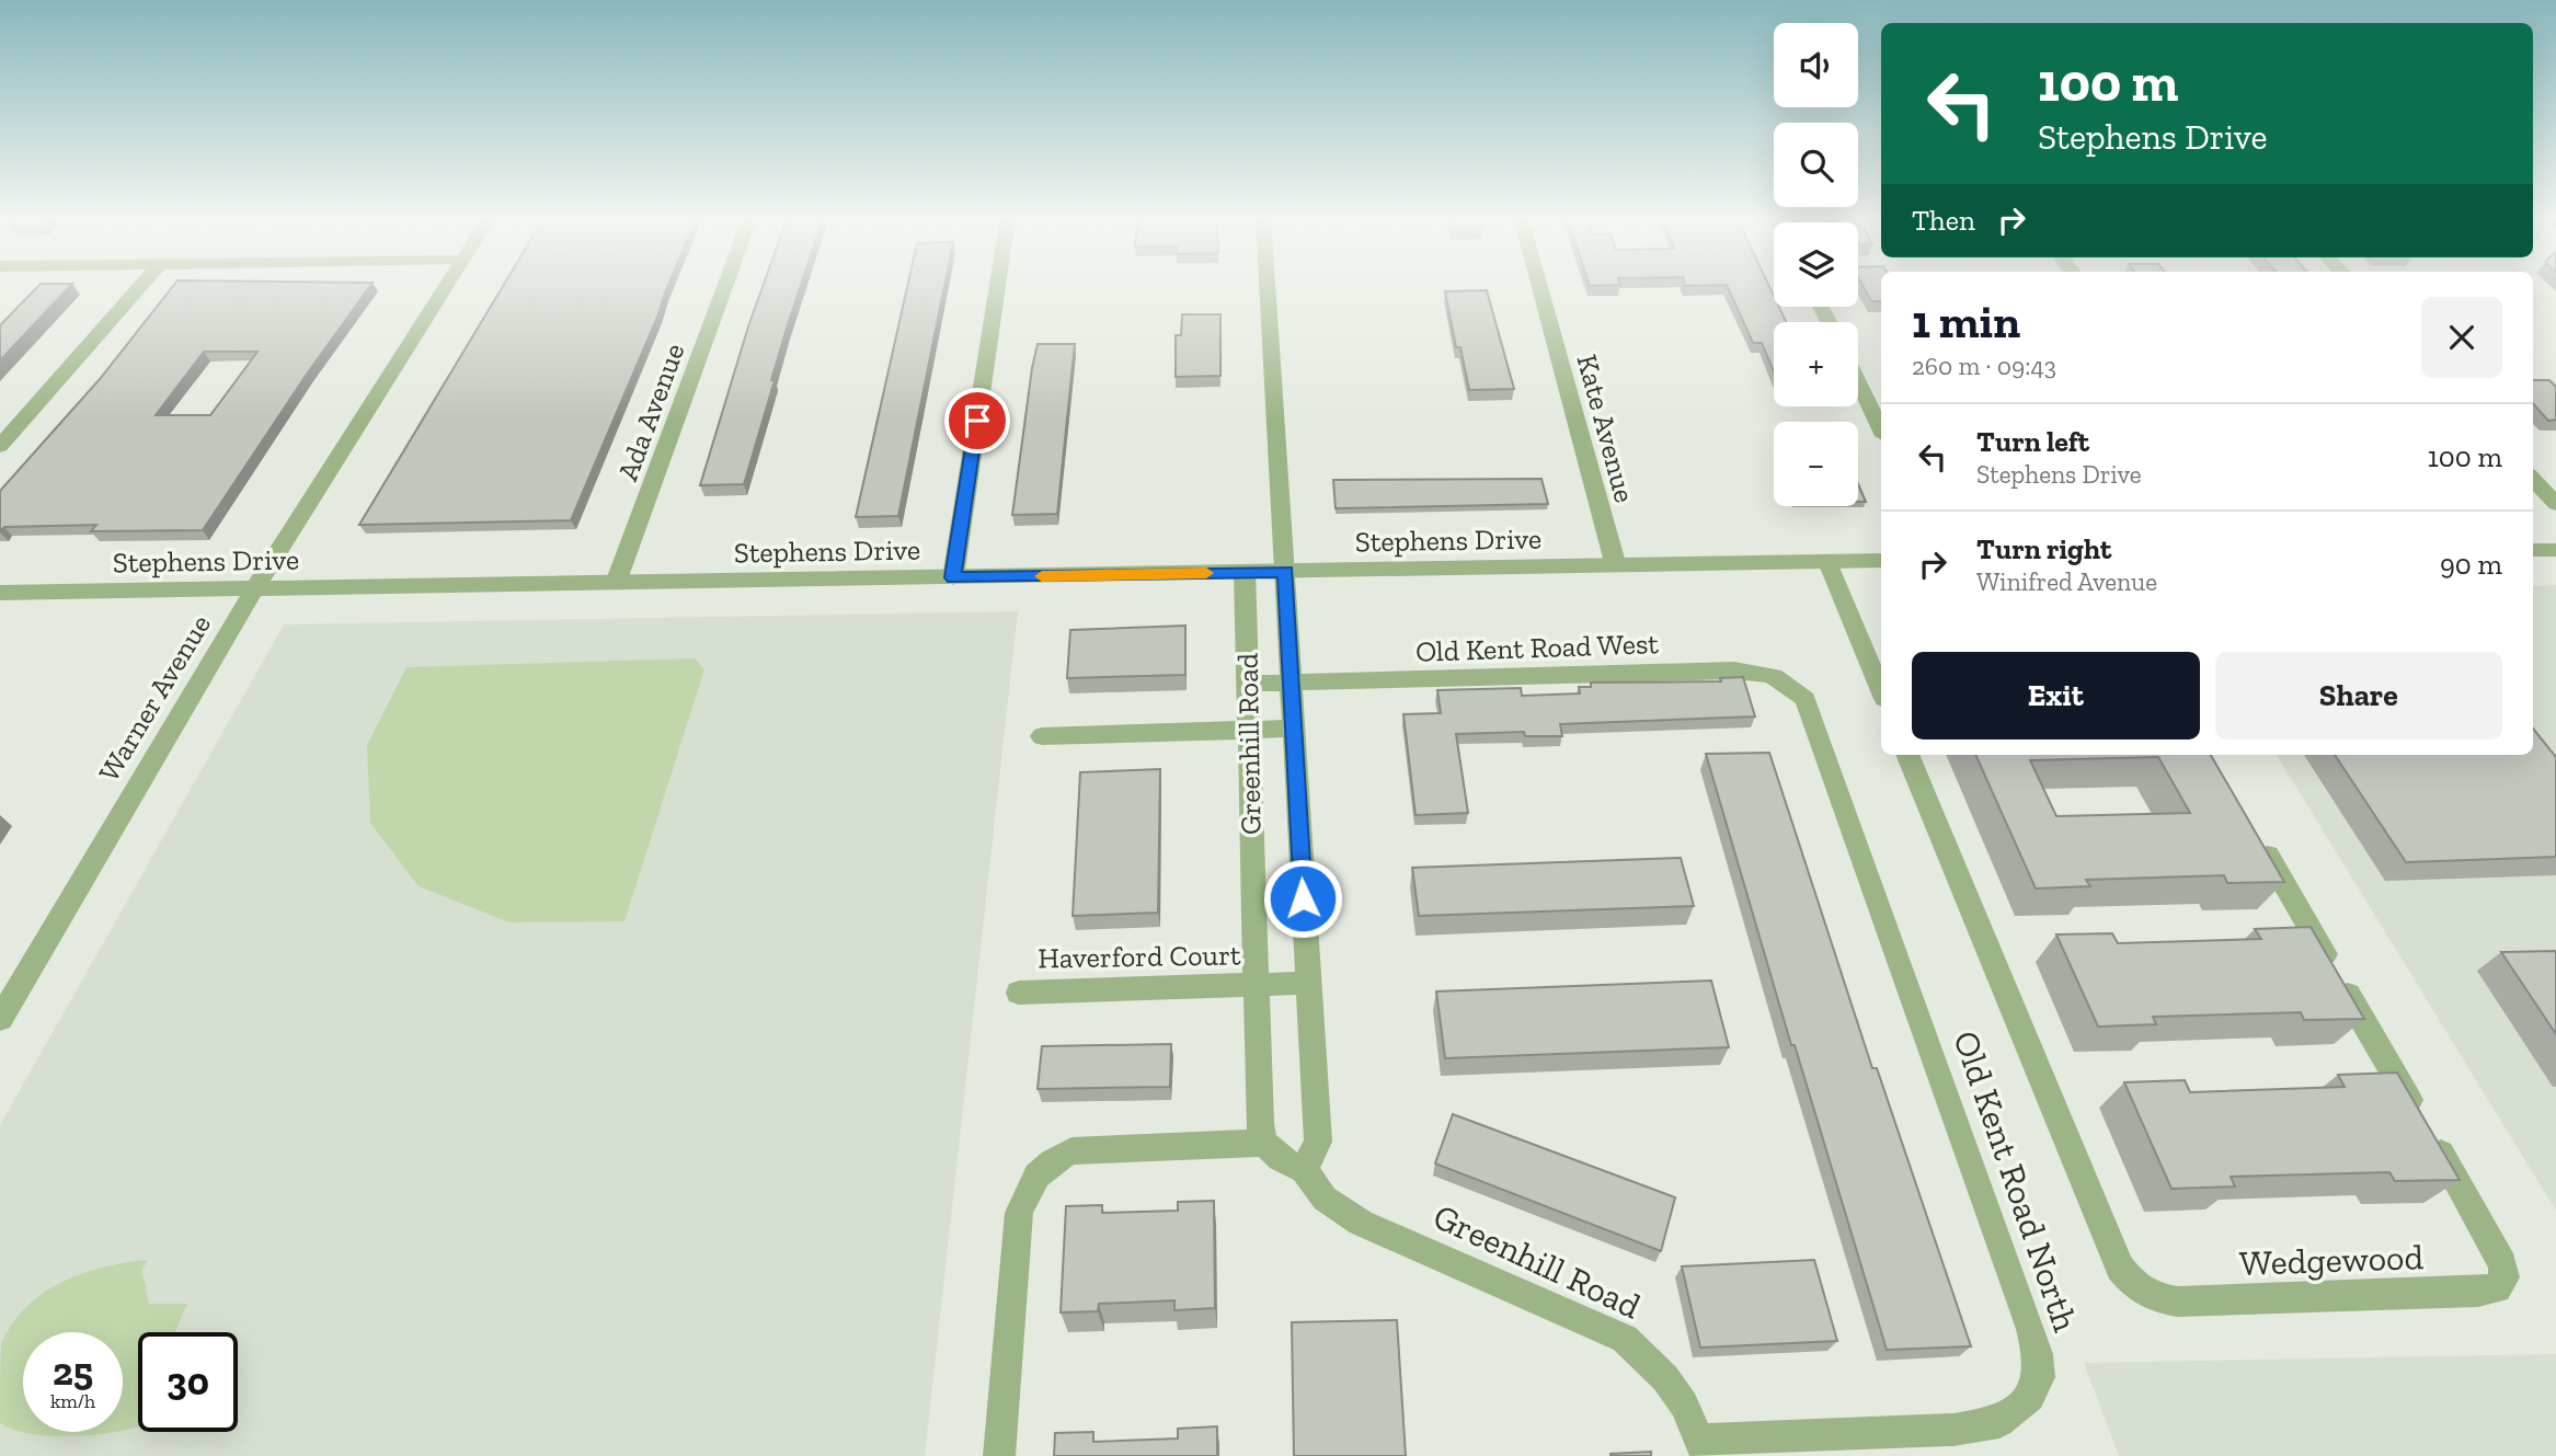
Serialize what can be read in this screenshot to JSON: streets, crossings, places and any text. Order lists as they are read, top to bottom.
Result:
{
  "streets": {
    "street": [
      "Ada Avenue",
      "Kate Avenue",
      "Stephens Drive",
      "Old Kent Road West",
      "Warner Avenue",
      "Greenhill Road",
      "Haverford Court",
      "Old Kent Road North",
      "Wedgewood"
    ]
  },
  "crossings": [
    ["Ada Avenue", "Stephens Drive"],
    ["Kate Avenue", "Stephens Drive"],
    ["Stephens Drive", "Warner Avenue"],
    ["Stephens Drive", "Greenhill Road"],
    ["Old Kent Road West", "Greenhill Road"],
    ["Old Kent Road West", "Old Kent Road North"],
    ["Greenhill Road", "Haverford Court"],
    ["Greenhill Road", "Old Kent Road North"]
  ],
  "page": {
    "map_buttons": ["+", "−"],
    "turn": ["100 m", "Stephens Drive"],
    "then": "Then",
    "heading": ["1 min", "260 m · 09:43"],
    "list": [
      {
        "name": "Turn left",
        "note": "Stephens Drive",
        "value": "100 m"
      },
      {
        "name": "Turn right",
        "note": "Winifred Avenue",
        "value": "90 m"
      }
    ],
    "buttons": ["Exit", "Share"],
    "speed": "25 km/h",
    "limit": "30"
  }
}
